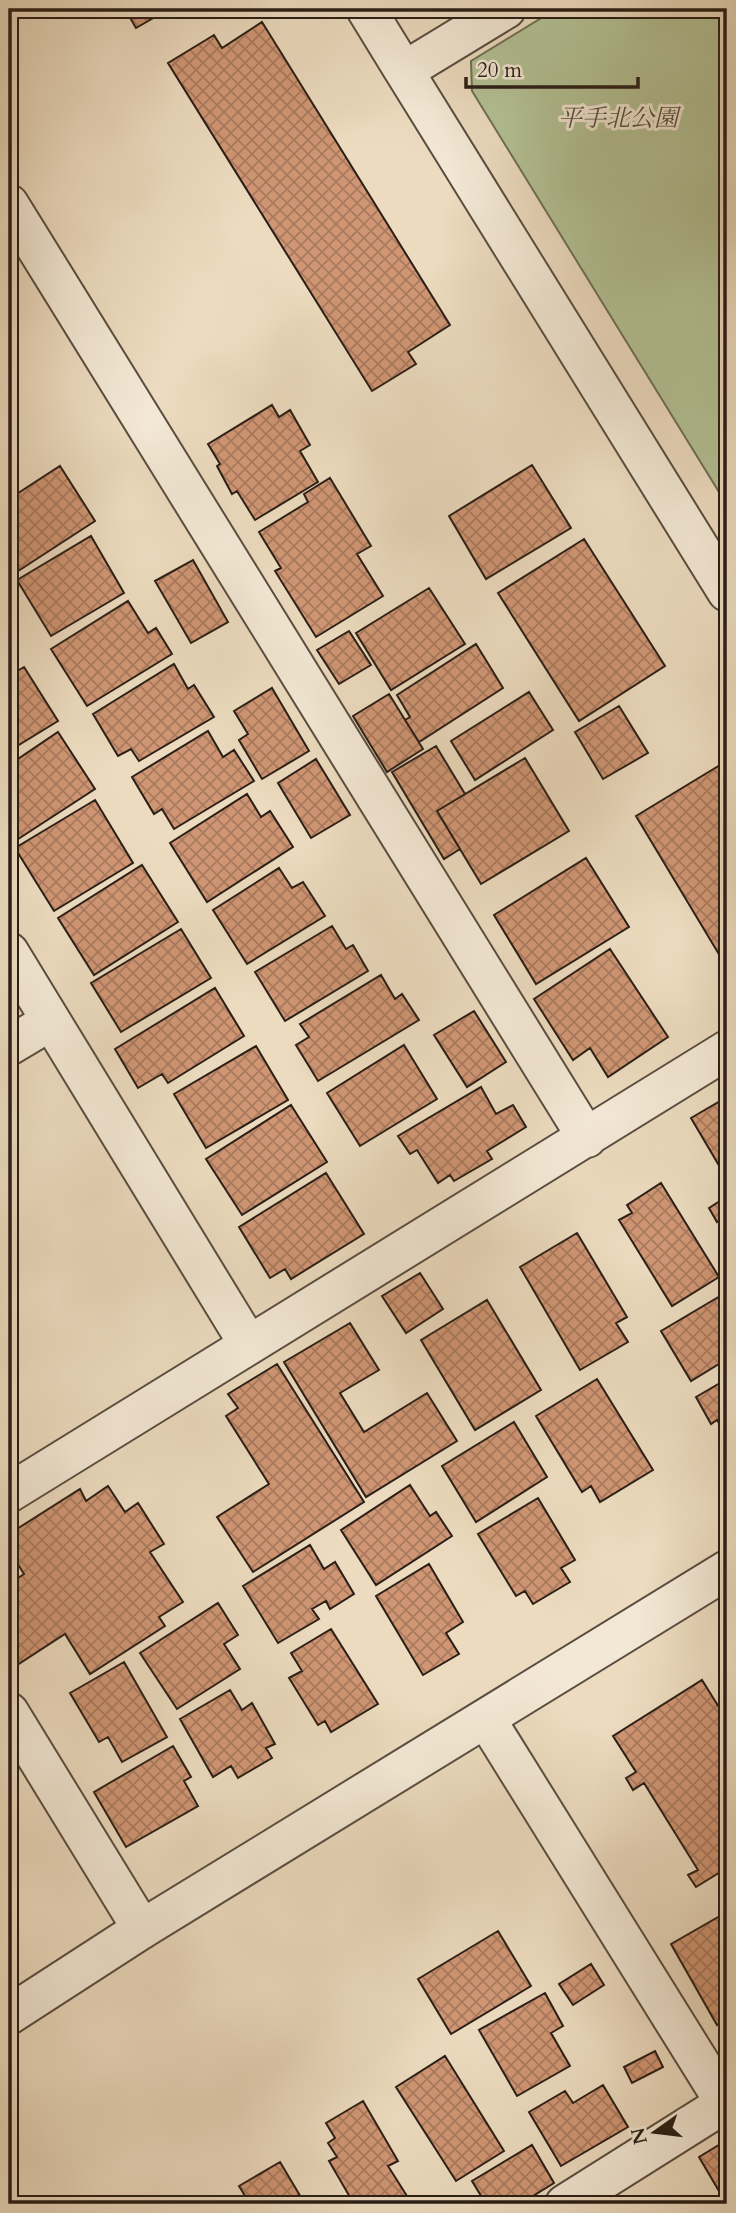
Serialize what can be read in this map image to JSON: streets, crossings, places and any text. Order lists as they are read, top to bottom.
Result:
{
  "parks": ["平手北公園"],
  "scale_bar": "20 m",
  "north": "left"
}
